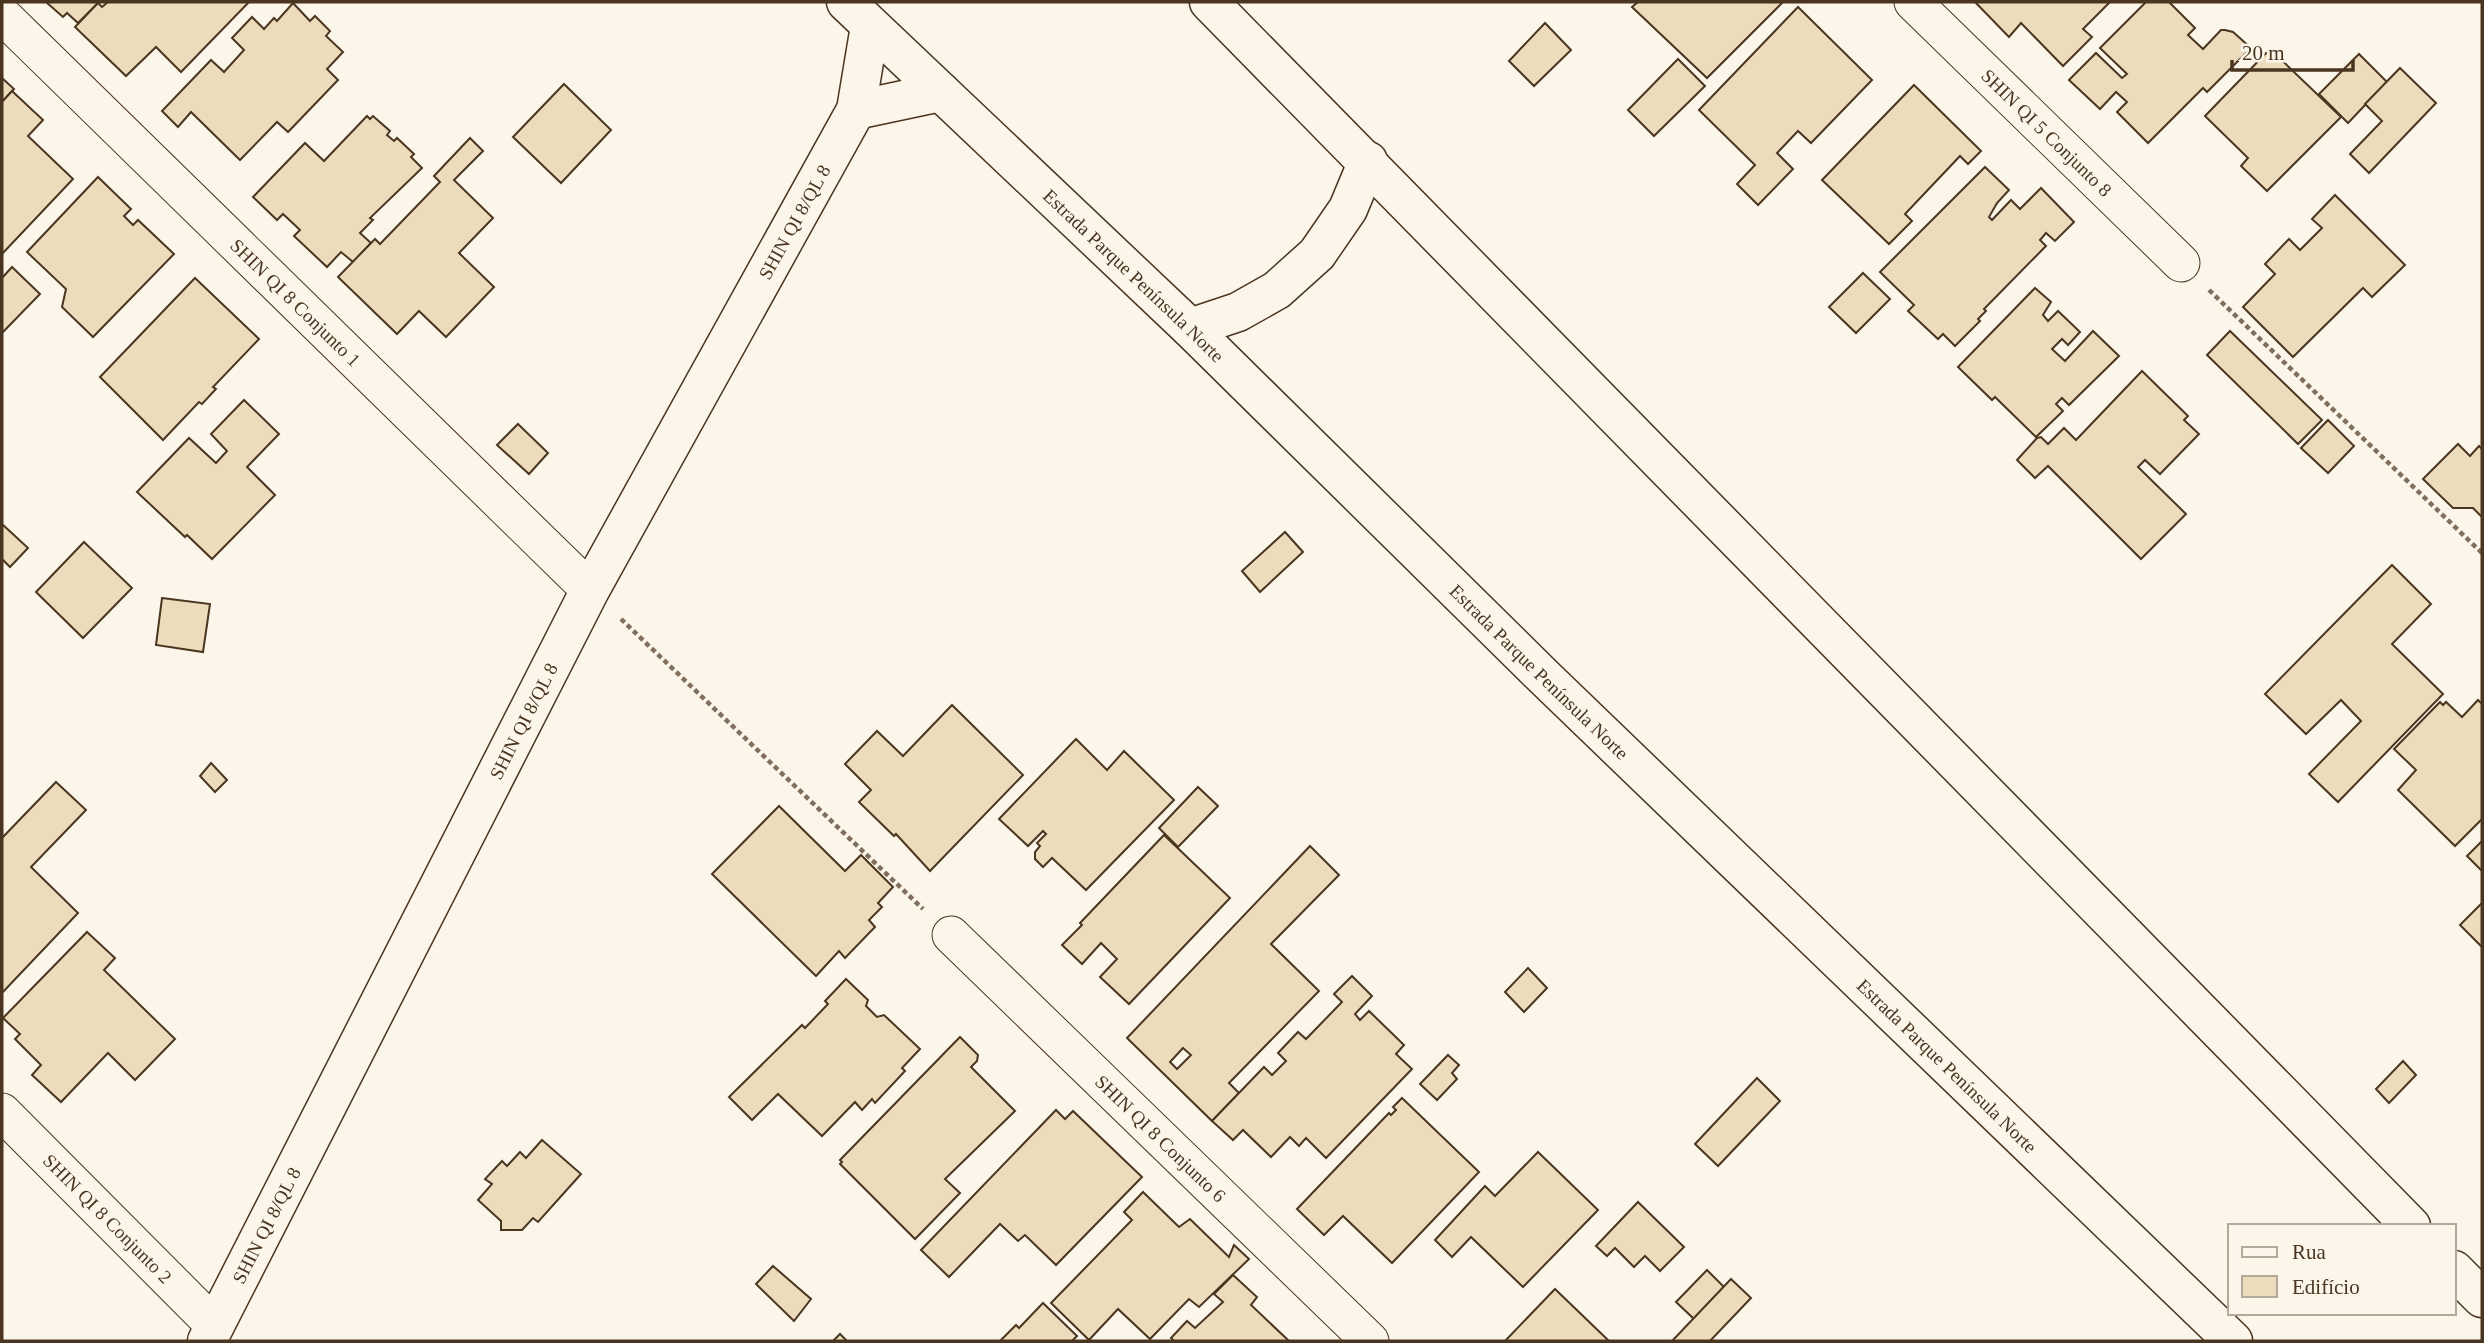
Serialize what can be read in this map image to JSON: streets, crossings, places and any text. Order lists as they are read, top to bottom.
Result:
{
  "streets": {
    "main road": ["SHIN QI 8/QL 8", "Estrada Parque Península Norte"],
    "street": [
      "SHIN QI 5 Conjunto 8",
      "SHIN QI 8 Conjunto 1",
      "SHIN QI 8 Conjunto 6",
      "SHIN QI 8 Conjunto 2"
    ]
  },
  "crossings": [
    ["SHIN QI 8/QL 8", "Estrada Parque Península Norte"],
    ["SHIN QI 8/QL 8", "SHIN QI 8 Conjunto 1"],
    ["SHIN QI 8/QL 8", "SHIN QI 8 Conjunto 2"]
  ],
  "legend": ["Rua", "Edifício"],
  "scale_bar": "20 m"
}
